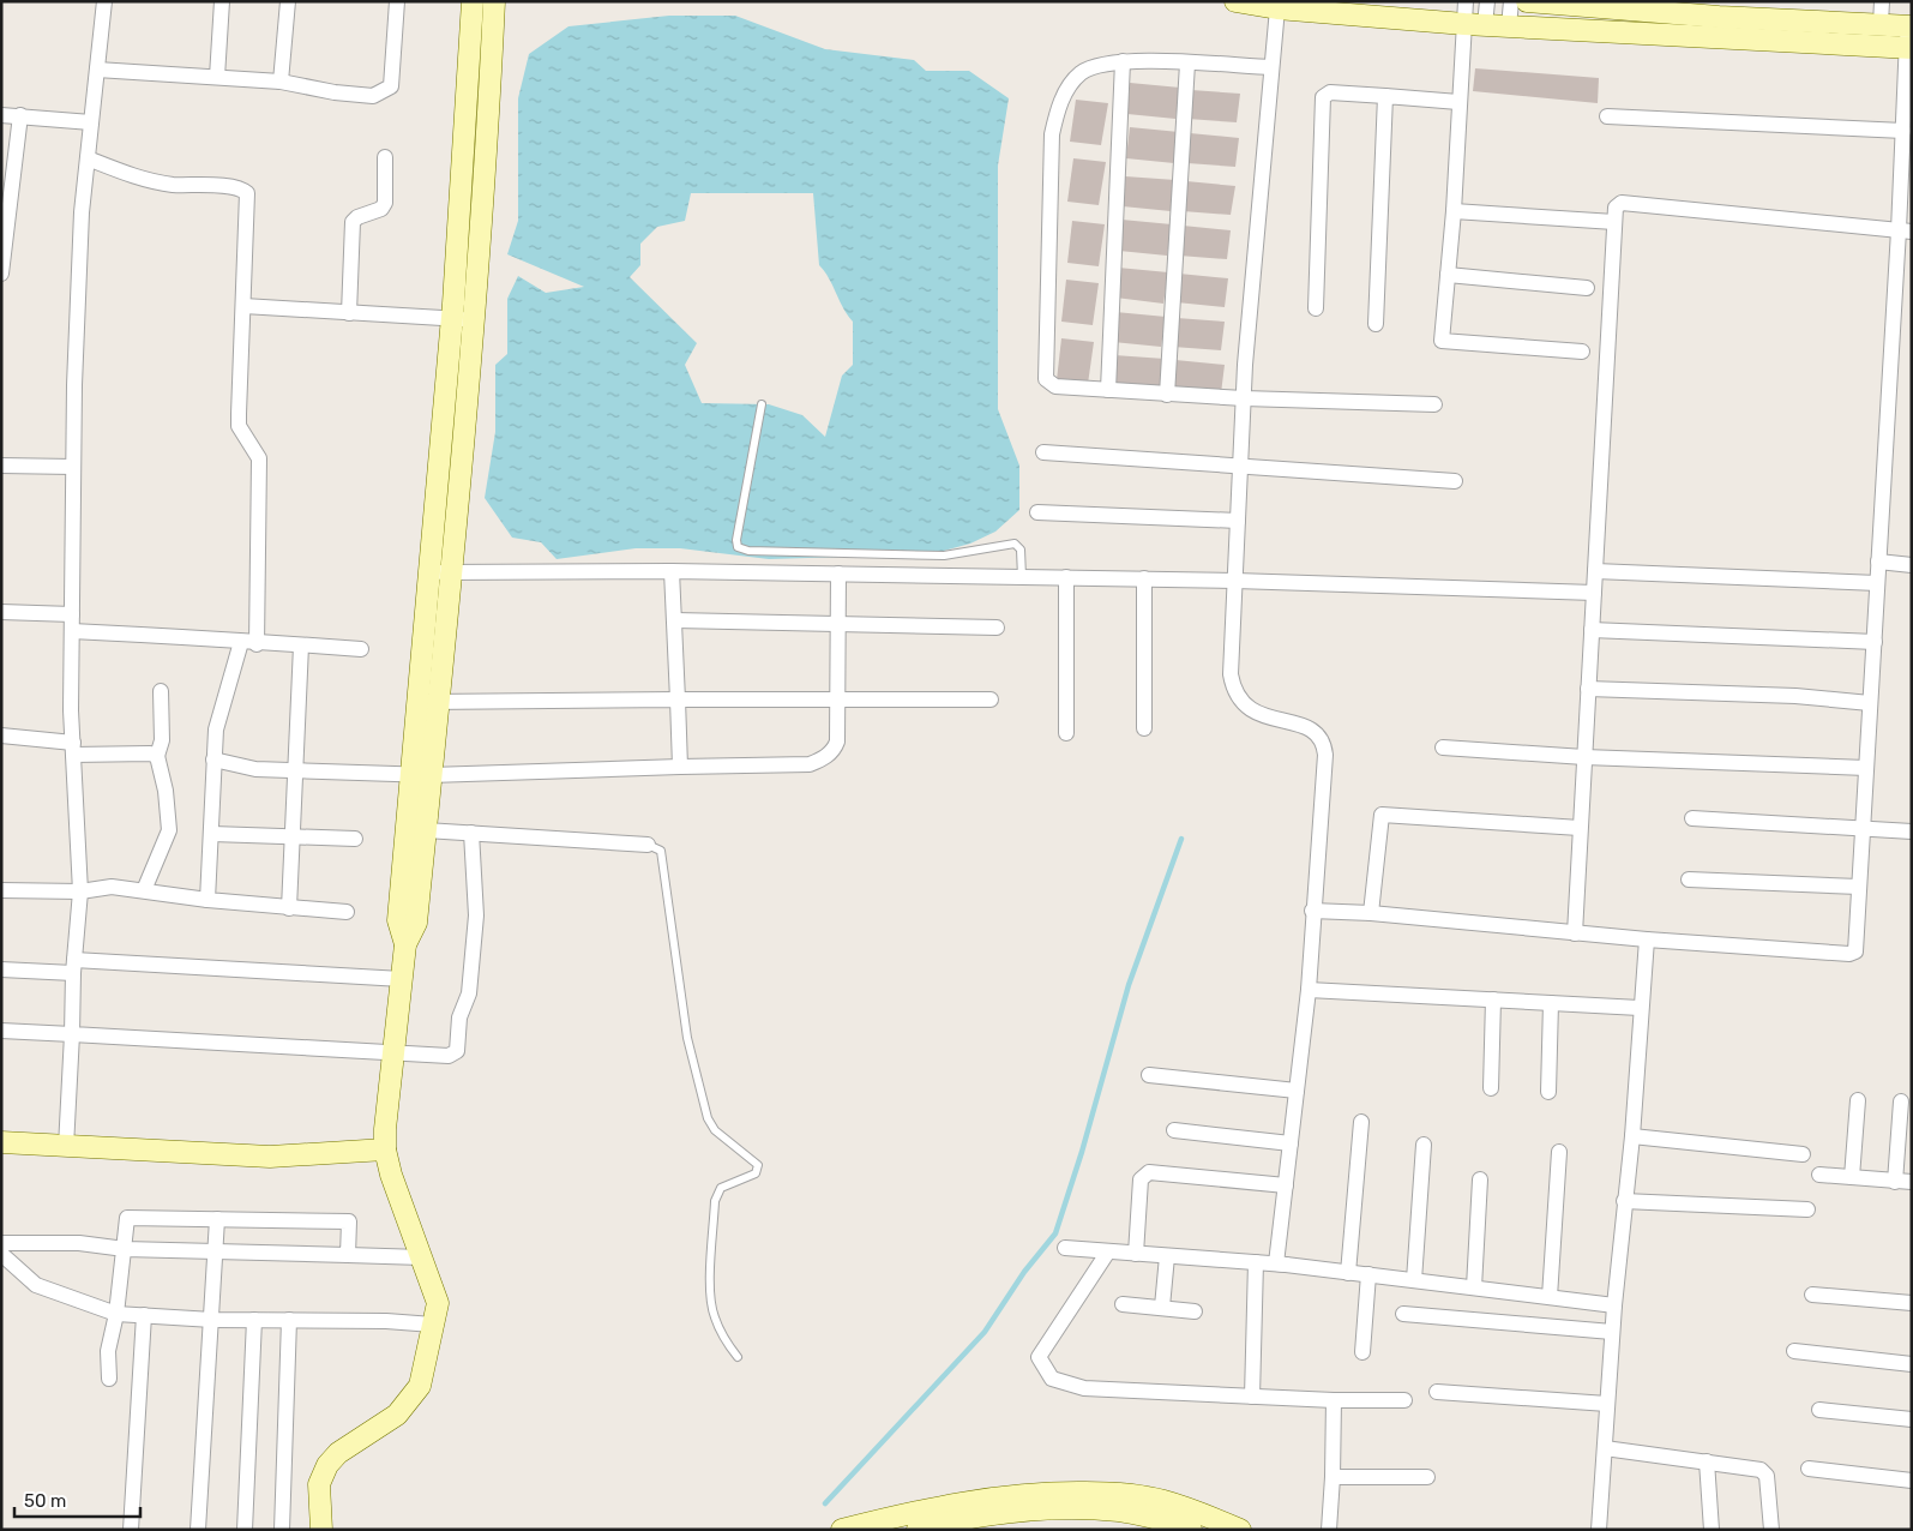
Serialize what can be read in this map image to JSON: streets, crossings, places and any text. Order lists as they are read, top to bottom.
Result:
{
  "scale_bar": "50 m"
}
